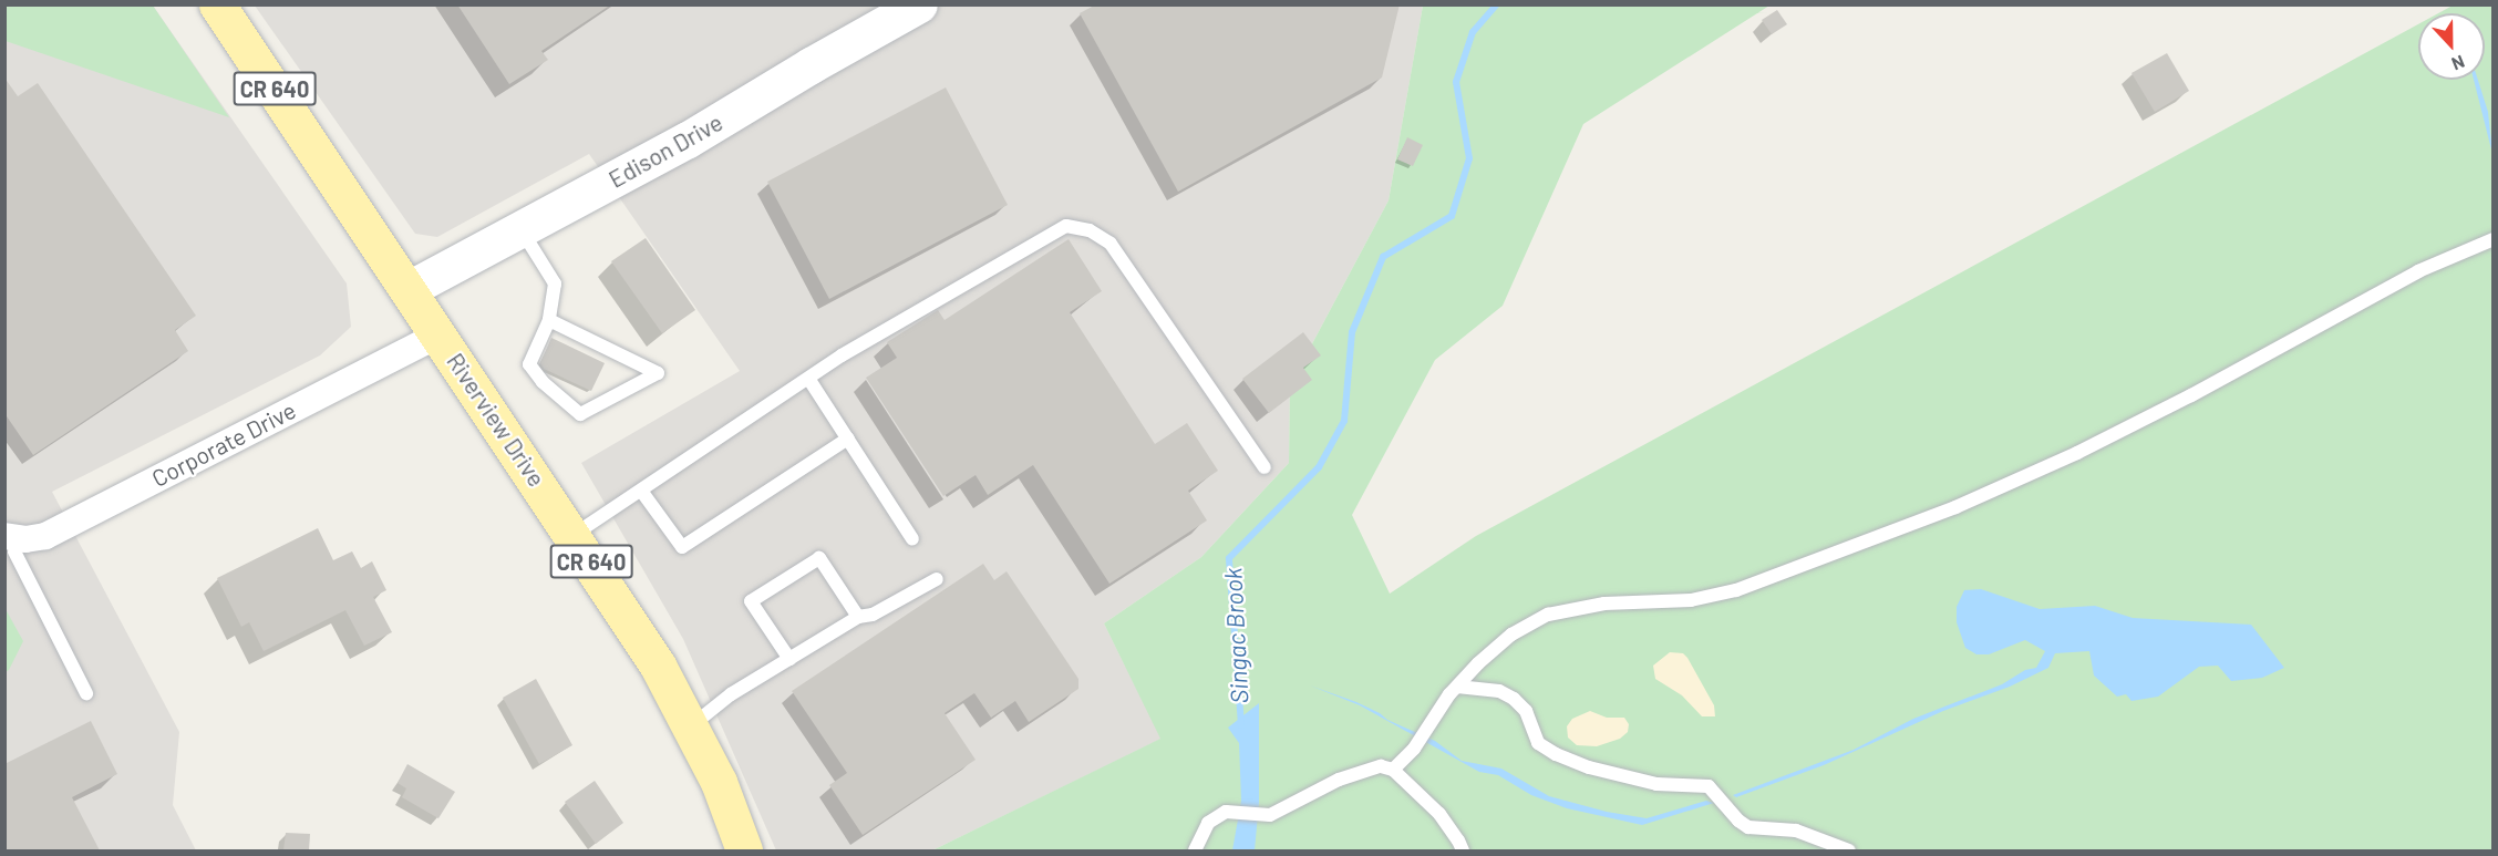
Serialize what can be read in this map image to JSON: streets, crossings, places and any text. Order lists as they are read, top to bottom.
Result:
{
  "streets": {
    "main road": ["CR 640", "Edison Drive", "Riverview Drive"],
    "street": ["Corporate Drive"]
  },
  "crossings": [
    ["Edison Drive", "Riverview Drive"],
    ["Riverview Drive", "Corporate Drive"]
  ],
  "water": ["Singac Brook"],
  "north": "bottom"
}
